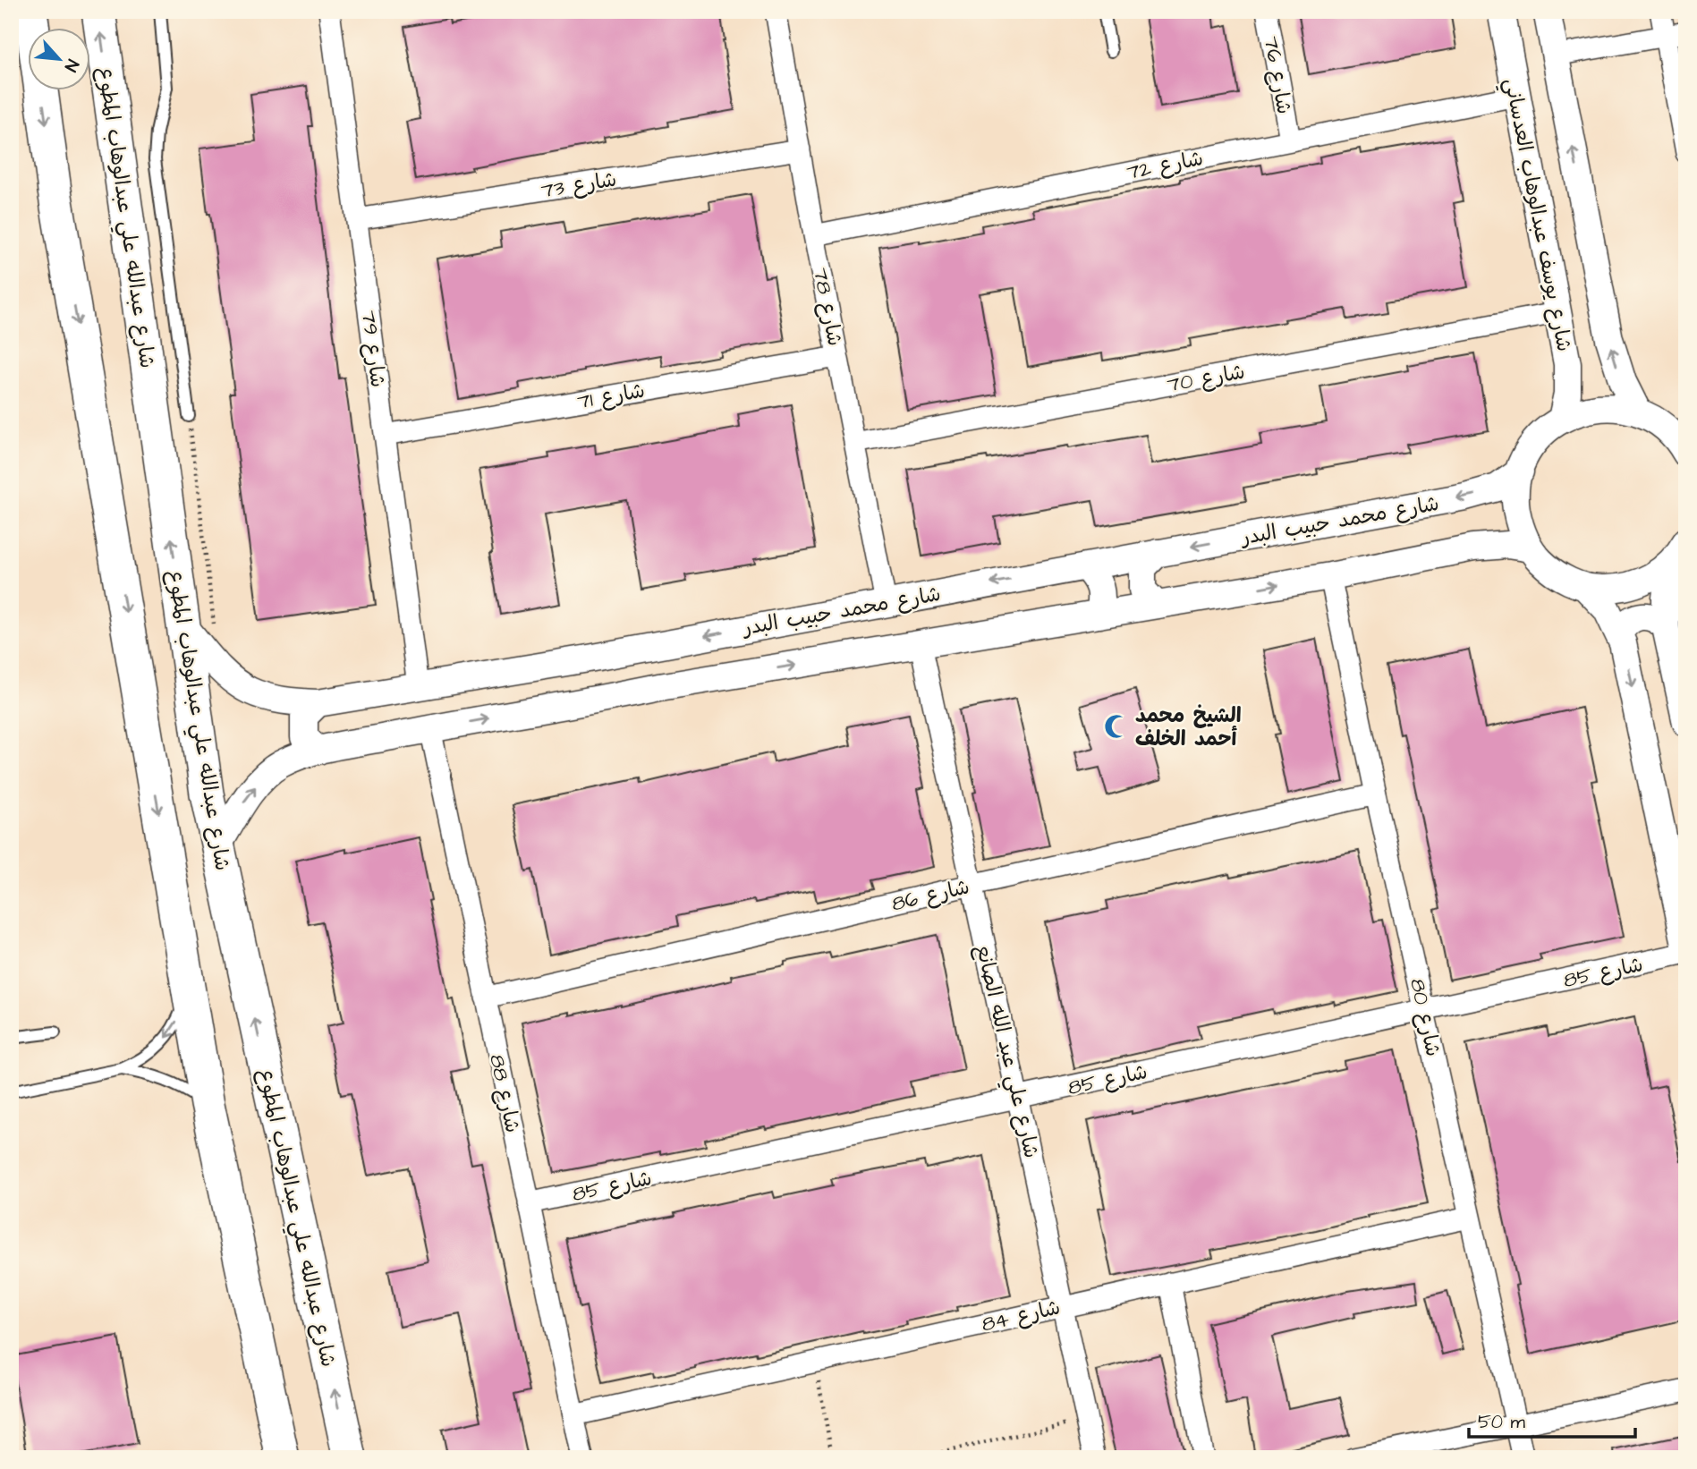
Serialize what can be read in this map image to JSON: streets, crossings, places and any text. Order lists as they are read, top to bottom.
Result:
{
  "streets": {
    "main road": ["شارع عبدالله علي عبدالوهاب المطوع"],
    "street": [
      "شارع 76",
      "شارع 72",
      "شارع 73",
      "شارع يوسف عبدالوهاب العدساني",
      "شارع 78",
      "شارع 79",
      "شارع 70",
      "شارع 71",
      "شارع محمد حبيب البدر",
      "شارع 86",
      "شارع 85",
      "شارع 80",
      "شارع علي عبد الله الصانع",
      "شارع 88",
      "شارع 84"
    ]
  },
  "crossings": [
    ["شارع 76", "شارع 72"],
    ["شارع 72", "شارع يوسف عبدالوهاب العدساني"],
    ["شارع 72", "شارع 78"],
    ["شارع 73", "شارع 78"],
    ["شارع 73", "شارع 79"],
    ["شارع يوسف عبدالوهاب العدساني", "شارع 70"],
    ["شارع عبدالله علي عبدالوهاب المطوع", "شارع محمد حبيب البدر"],
    ["شارع 78", "شارع 70"],
    ["شارع 78", "شارع 71"],
    ["شارع 78", "شارع محمد حبيب البدر"],
    ["شارع 79", "شارع 71"],
    ["شارع 79", "شارع محمد حبيب البدر"],
    ["شارع 86", "شارع 80"],
    ["شارع 86", "شارع علي عبد الله الصانع"],
    ["شارع 86", "شارع 88"],
    ["شارع 85", "شارع 80"],
    ["شارع 85", "شارع علي عبد الله الصانع"],
    ["شارع 85", "شارع 88"],
    ["شارع 80", "شارع 84"],
    ["شارع علي عبد الله الصانع", "شارع 84"],
    ["شارع 88", "شارع 84"]
  ],
  "places": {
    "mosque": ["الشيخ محمد أحمد الخلف"]
  },
  "scale_bar": "50 m",
  "north": "bottom right"
}
